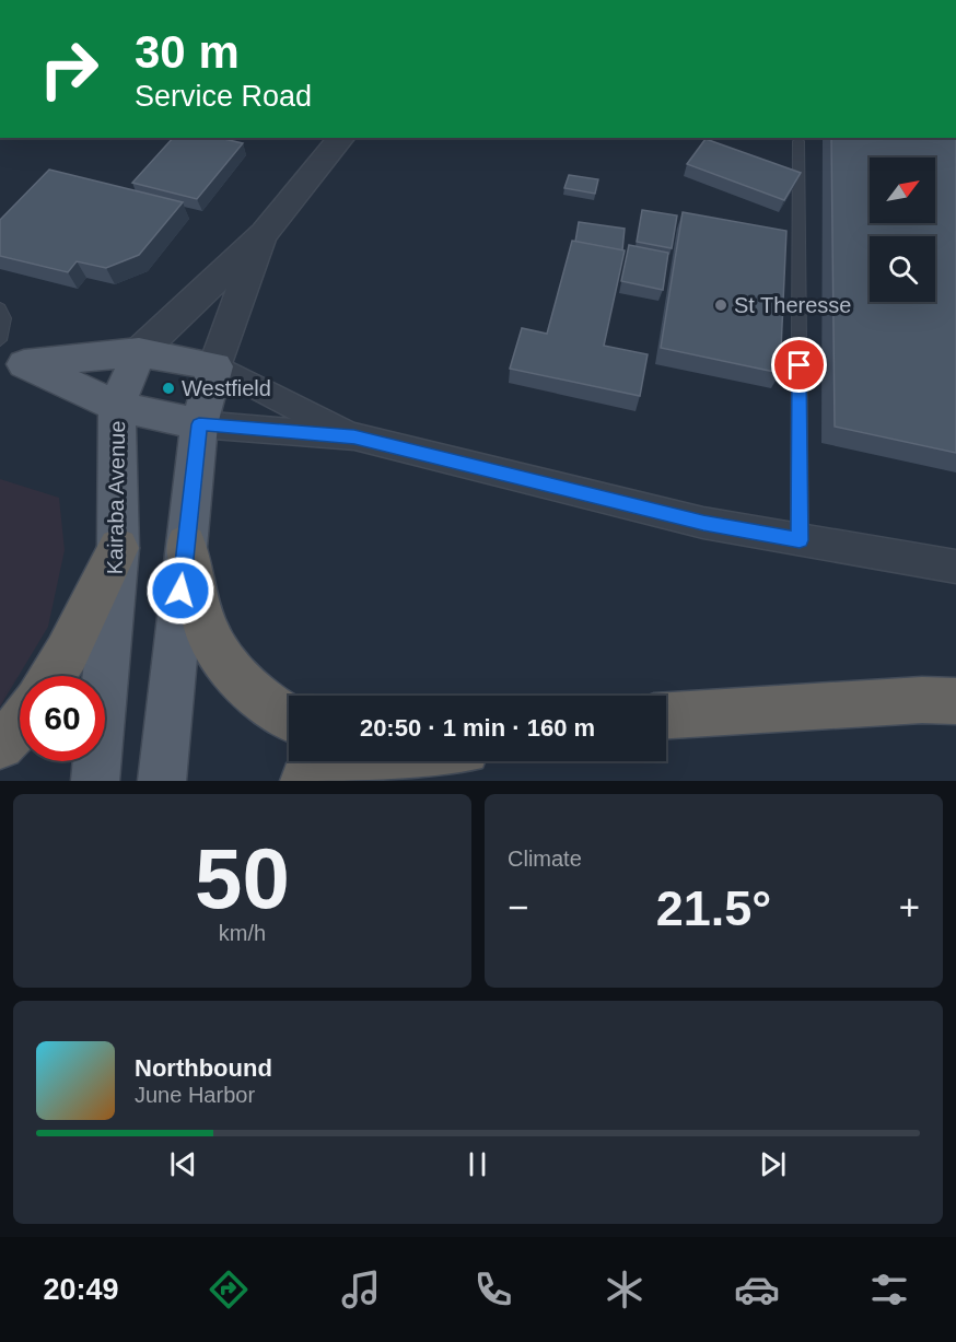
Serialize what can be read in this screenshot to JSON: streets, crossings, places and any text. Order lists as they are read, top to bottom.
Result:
{
  "streets": {
    "main road": ["Kairaba Avenue"]
  },
  "places": ["St Theresse", "Westfield"],
  "north": "top right",
  "page": {
    "turn": ["30 m", "Service Road"],
    "limit": "60",
    "trip": "20:50 · 1 min · 160 m",
    "tile": [
      ["50", "km/h"],
      "Climate"
    ],
    "heat": ["−", "21.5°", "+"],
    "song": ["Northbound", "June Harbor"],
    "tabs": "20:49"
  }
}
